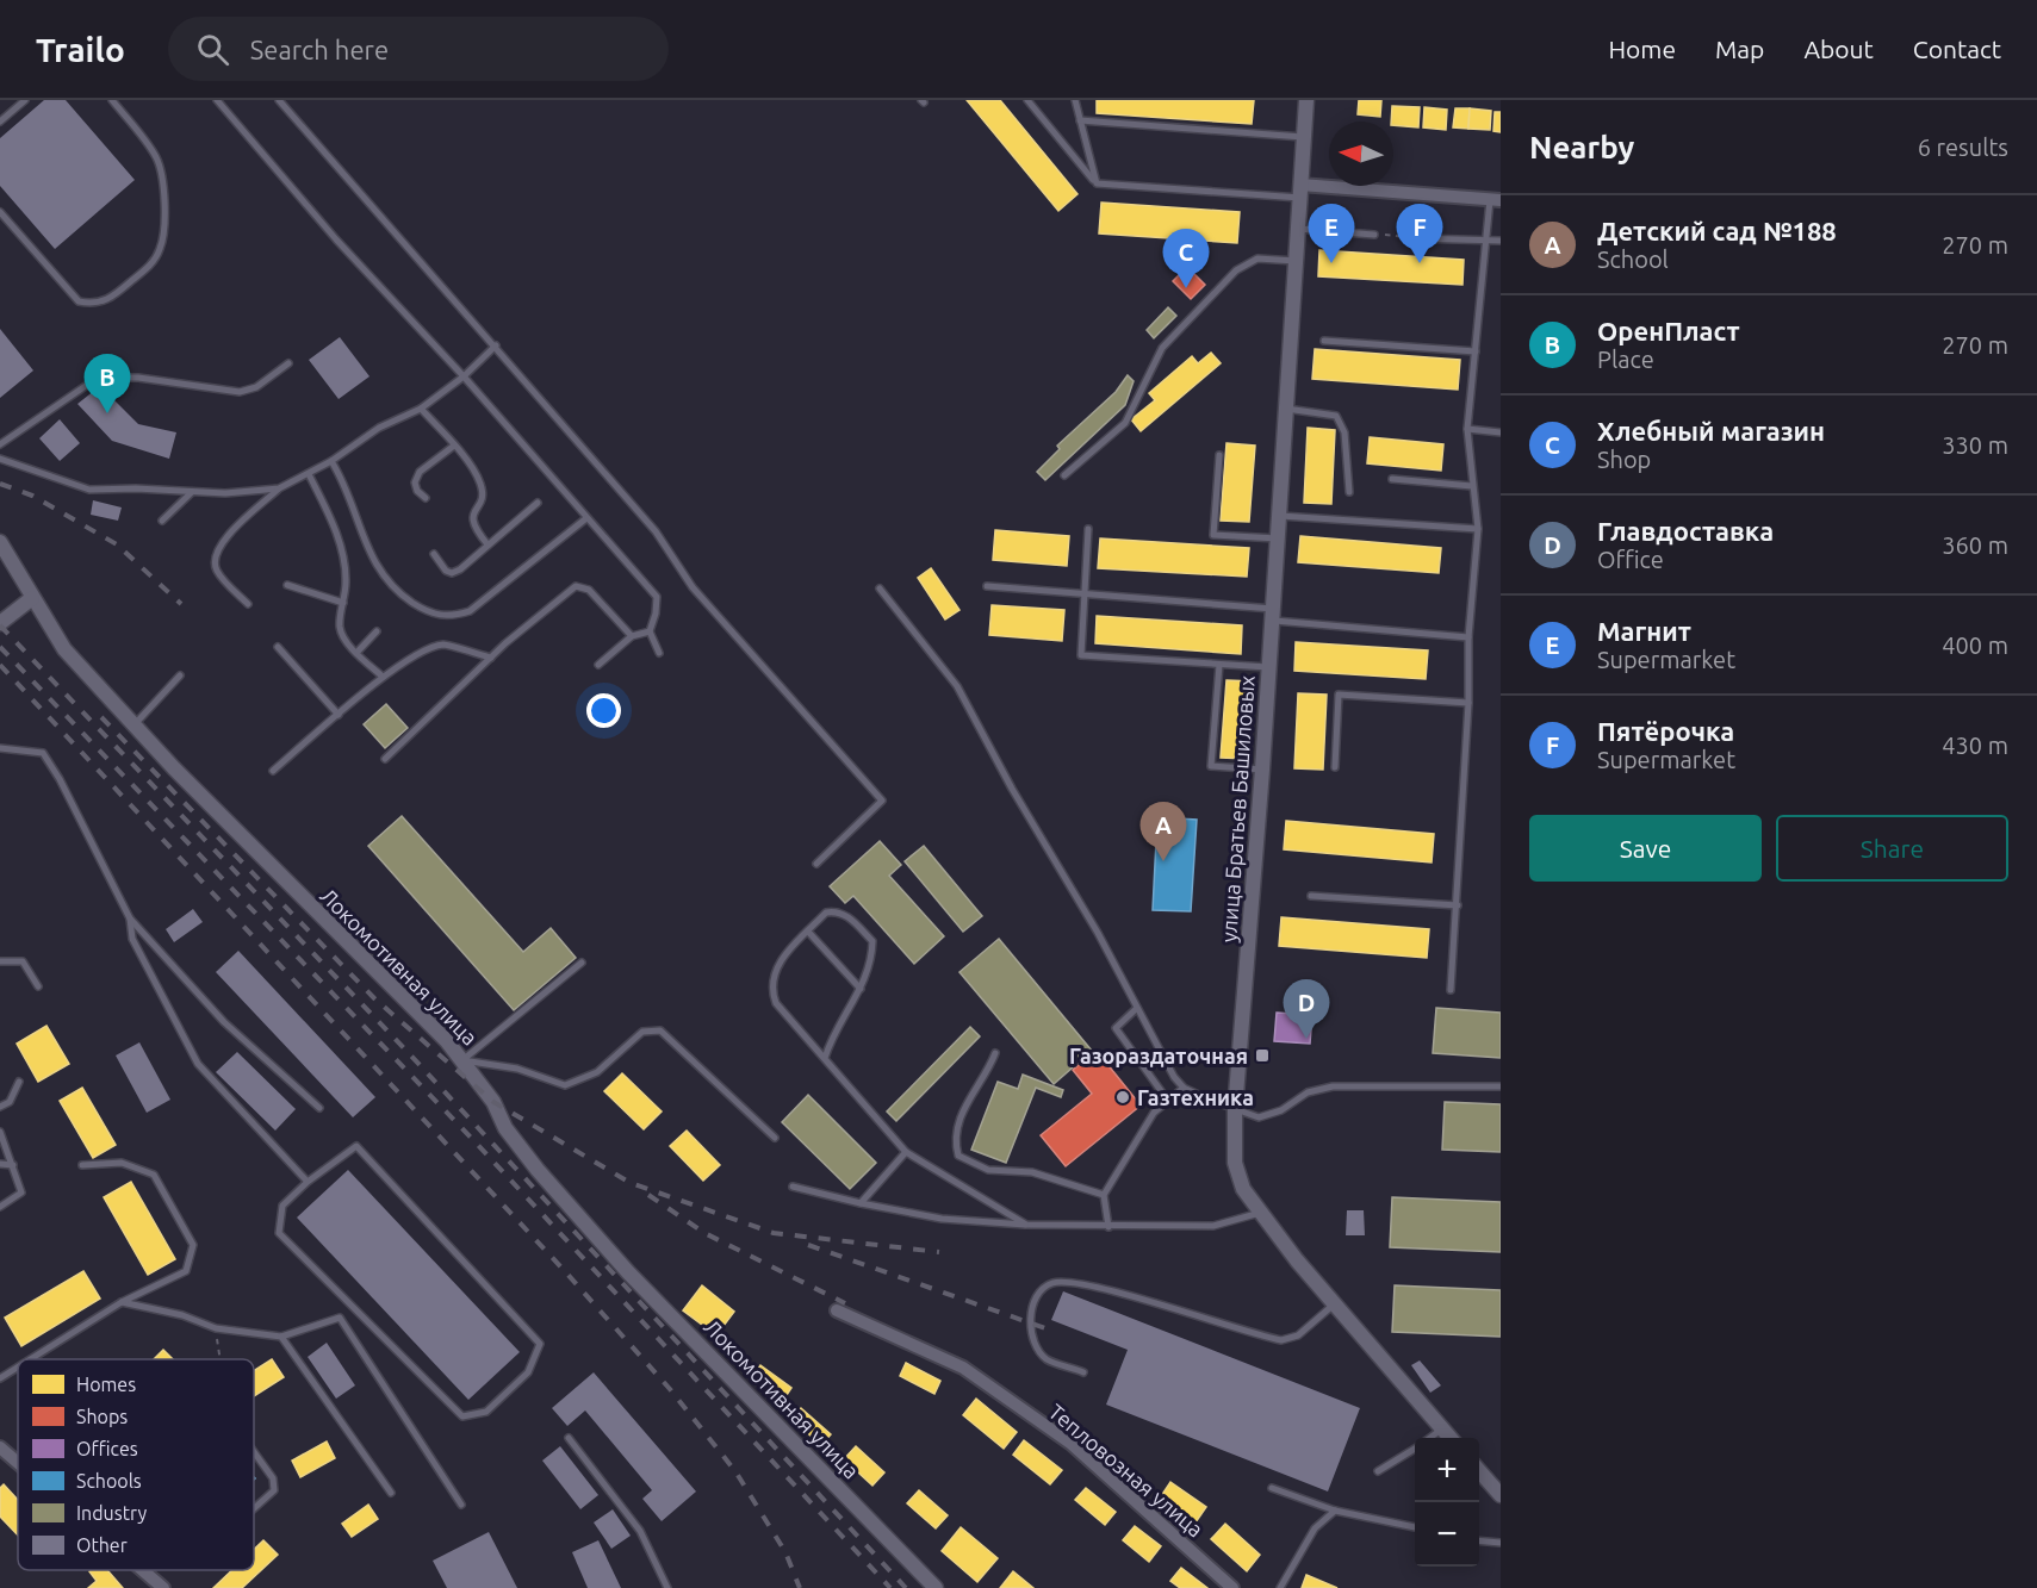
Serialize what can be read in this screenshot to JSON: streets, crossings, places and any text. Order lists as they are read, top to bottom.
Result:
{
  "streets": {
    "street": ["улица Братьев Башиловых", "Локомотивная улица", "Тепловозная улица"]
  },
  "places": {
    "transit": ["Газораздаточная"],
    "other": ["Газтехника"]
  },
  "legend": [
    "Homes",
    "Shops",
    "Offices",
    "Schools",
    "Industry",
    "Other"
  ],
  "north": "left",
  "page": {
    "header": "Trailo",
    "search": "Search here",
    "nav": [
      "Home",
      "Map",
      "About",
      "Contact"
    ],
    "heading": ["Nearby", "6 results"],
    "list": [
      {
        "mark": "A",
        "name": "Детский сад №188",
        "note": "School",
        "value": "270 m"
      },
      {
        "mark": "B",
        "name": "ОренПласт",
        "note": "Place",
        "value": "270 m"
      },
      {
        "mark": "C",
        "name": "Хлебный магазин",
        "note": "Shop",
        "value": "330 m"
      },
      {
        "mark": "D",
        "name": "Главдоставка",
        "note": "Office",
        "value": "360 m"
      },
      {
        "mark": "E",
        "name": "Магнит",
        "note": "Supermarket",
        "value": "400 m"
      },
      {
        "mark": "F",
        "name": "Пятёрочка",
        "note": "Supermarket",
        "value": "430 m"
      }
    ],
    "pins": [
      "E",
      "F",
      "C",
      "B",
      "A",
      "D"
    ],
    "buttons": ["Save", "Share"],
    "map_buttons": ["+", "−"]
  }
}
